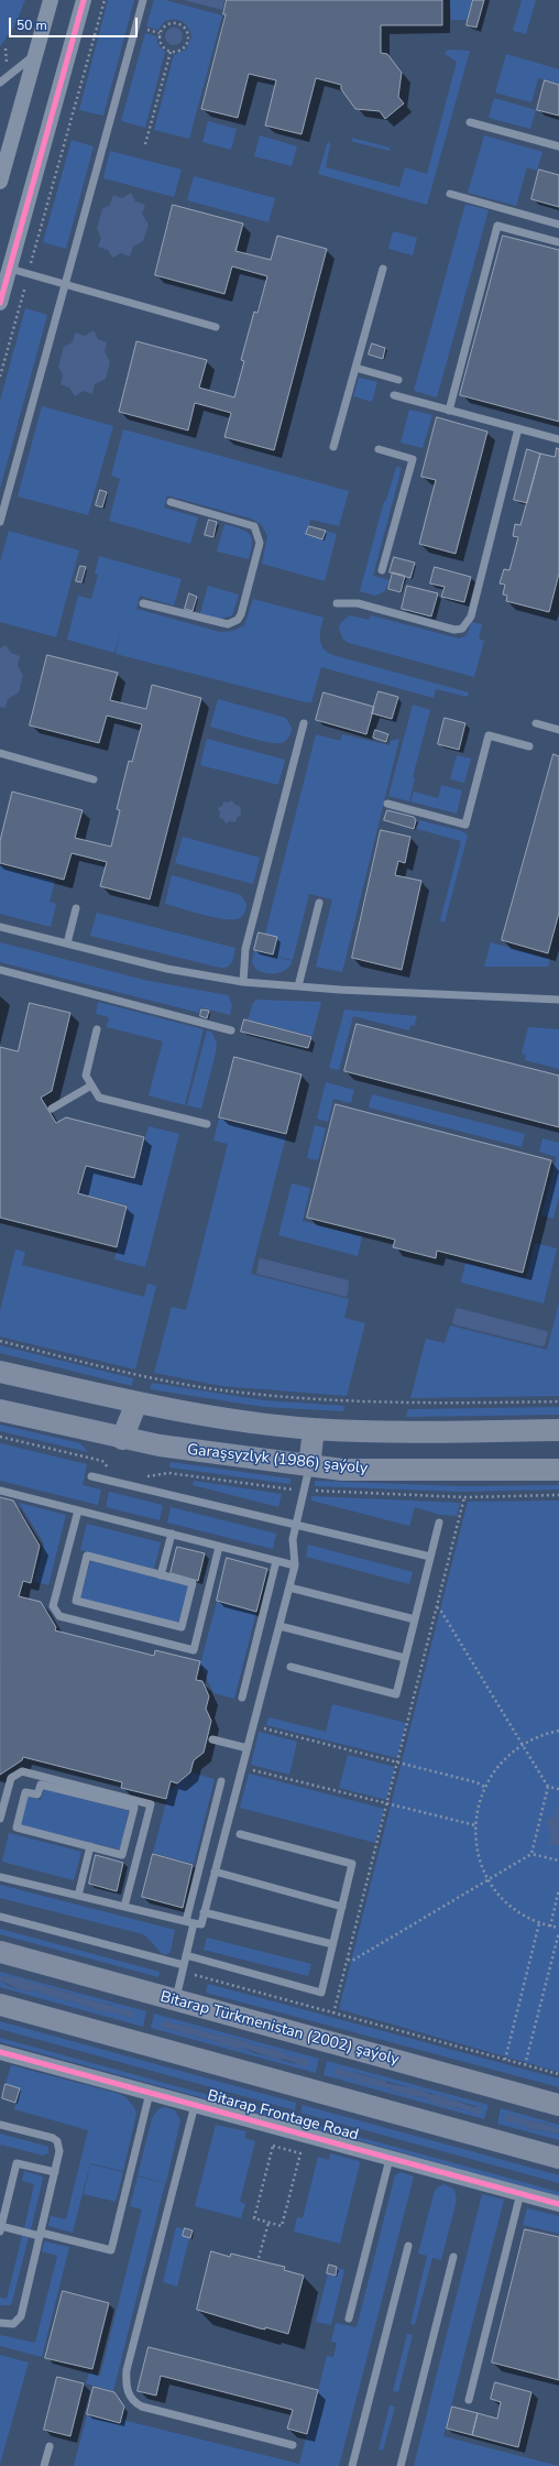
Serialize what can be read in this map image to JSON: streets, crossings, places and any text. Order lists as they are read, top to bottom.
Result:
{
  "streets": {
    "main road": ["Garaşsyzlyk (1986) şaýoly", "Bitarap Türkmenistan (2002) şaýoly"],
    "street": ["Bitarap Frontage Road"]
  },
  "scale_bar": "50 m"
}
